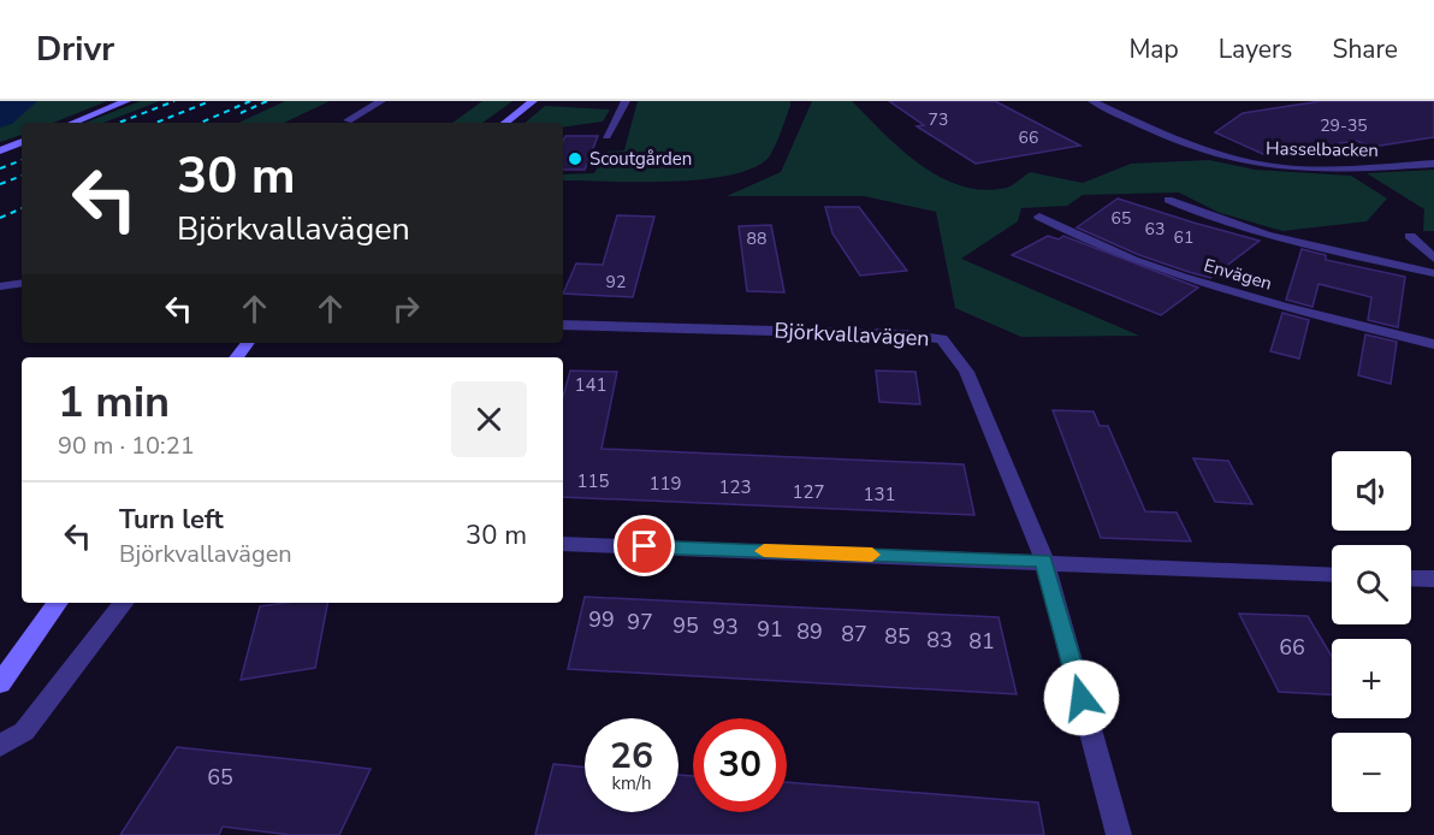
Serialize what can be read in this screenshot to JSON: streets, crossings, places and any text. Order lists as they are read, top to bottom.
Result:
{
  "streets": {
    "street": ["Hasselbacken", "Envägen", "Björkvallavägen"]
  },
  "places": ["Scoutgården"],
  "house_numbers": [
    "73",
    "29-35",
    "66",
    "65",
    "63",
    "61",
    "88",
    "92",
    "141",
    "115",
    "119",
    "123",
    "127",
    "131",
    "99",
    "97",
    "95",
    "93",
    "91",
    "89",
    "87",
    "85",
    "83",
    "81",
    "66",
    "65"
  ],
  "page": {
    "header": "Drivr",
    "nav": ["Map", "Layers", "Share"],
    "turn": ["30 m", "Björkvallavägen"],
    "heading": ["1 min", "90 m · 10:21"],
    "map_buttons": ["+", "−"],
    "list": [
      {
        "name": "Turn left",
        "note": "Björkvallavägen",
        "value": "30 m"
      }
    ],
    "speed": "26 km/h",
    "limit": "30"
  }
}
